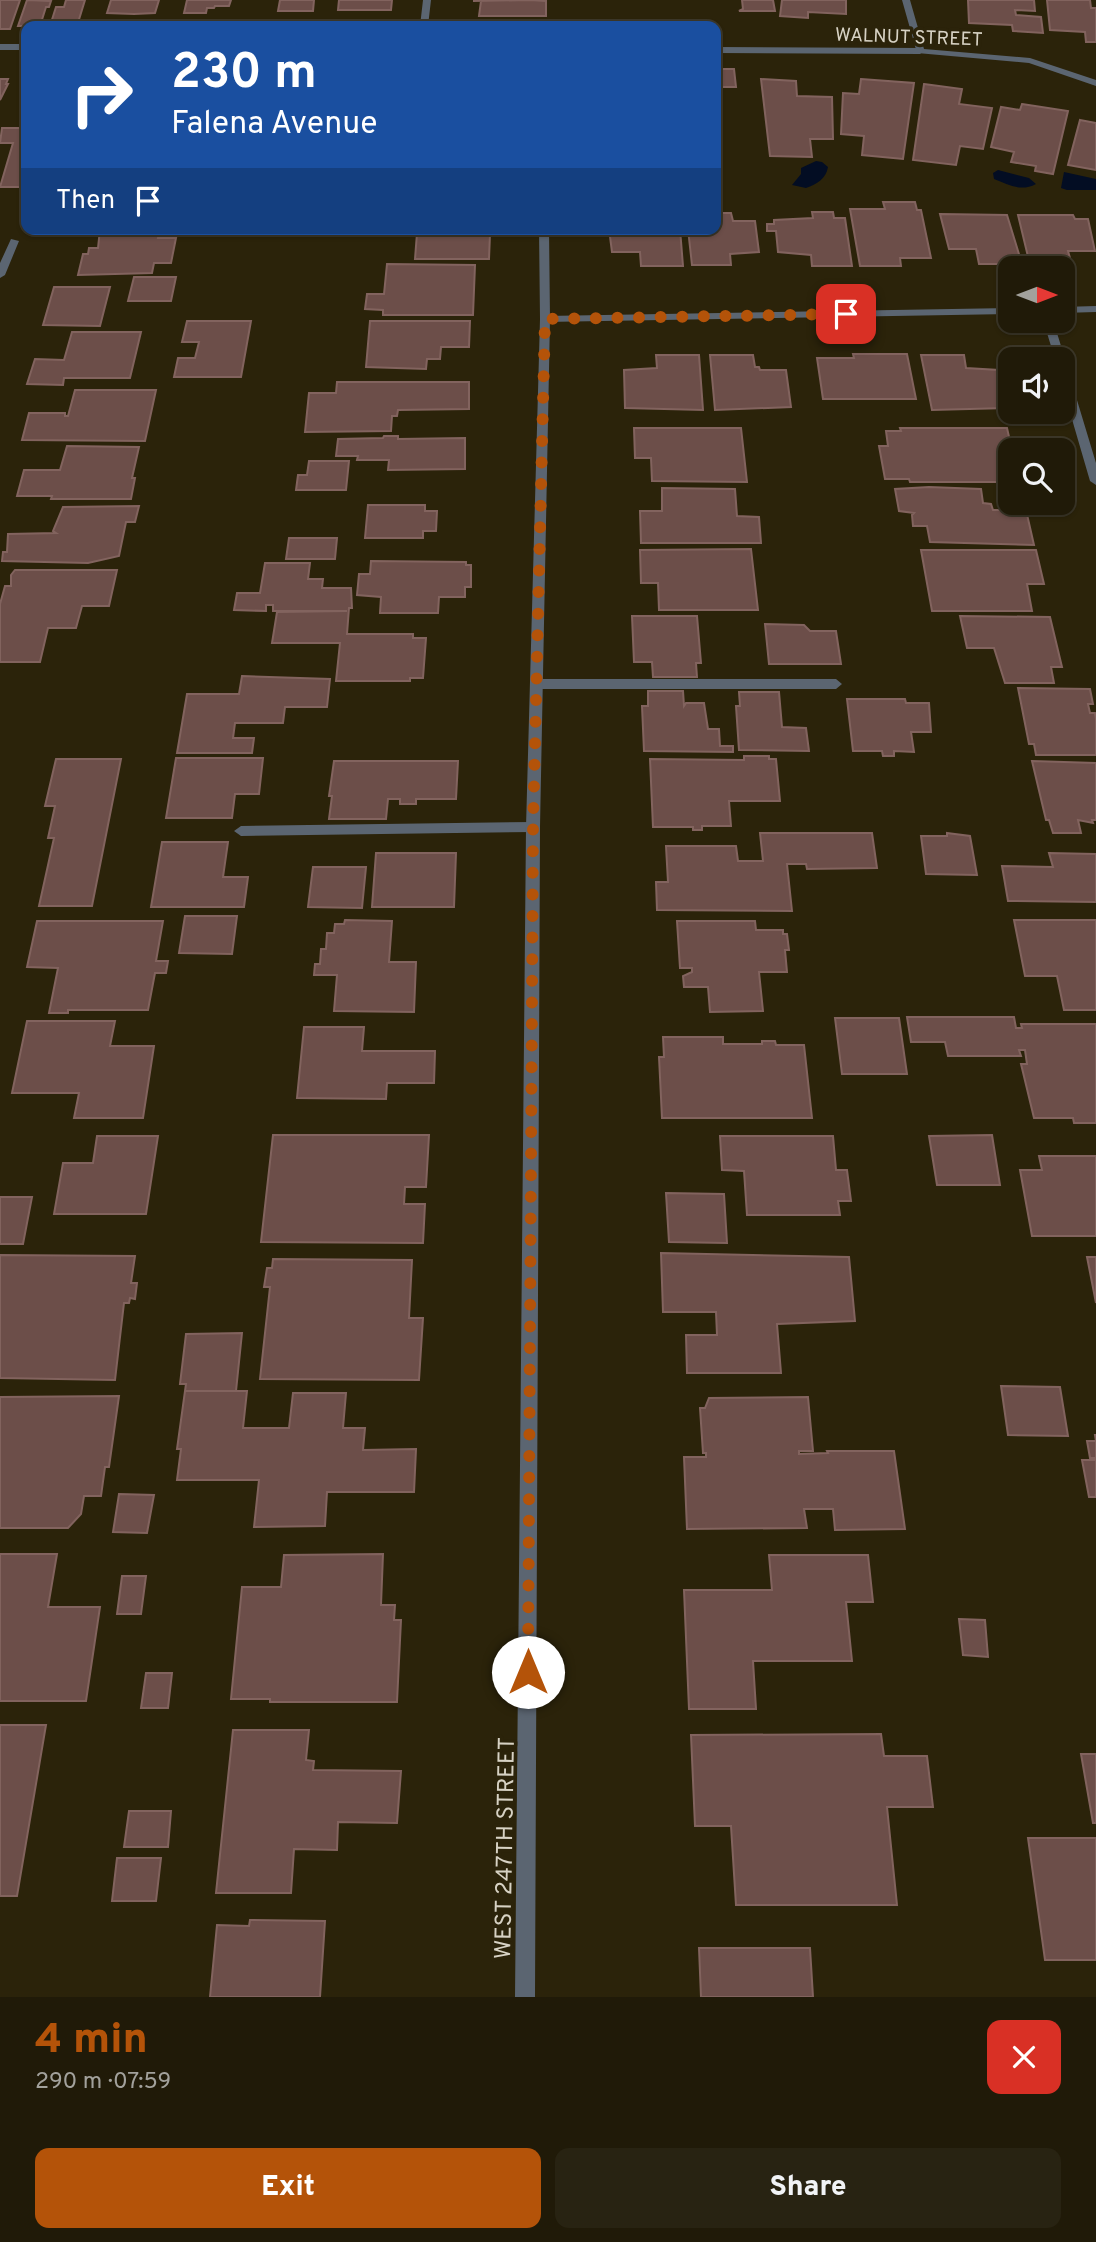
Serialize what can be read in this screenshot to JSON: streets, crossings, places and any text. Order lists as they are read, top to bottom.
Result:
{
  "streets": {
    "street": ["WALNUT STREET", "WEST 247TH STREET"]
  },
  "north": "right",
  "page": {
    "turn": ["230 m", "Falena Avenue"],
    "then": "Then",
    "heading": ["4 min", "290 m · 07:59"],
    "buttons": ["Exit", "Share"]
  }
}
